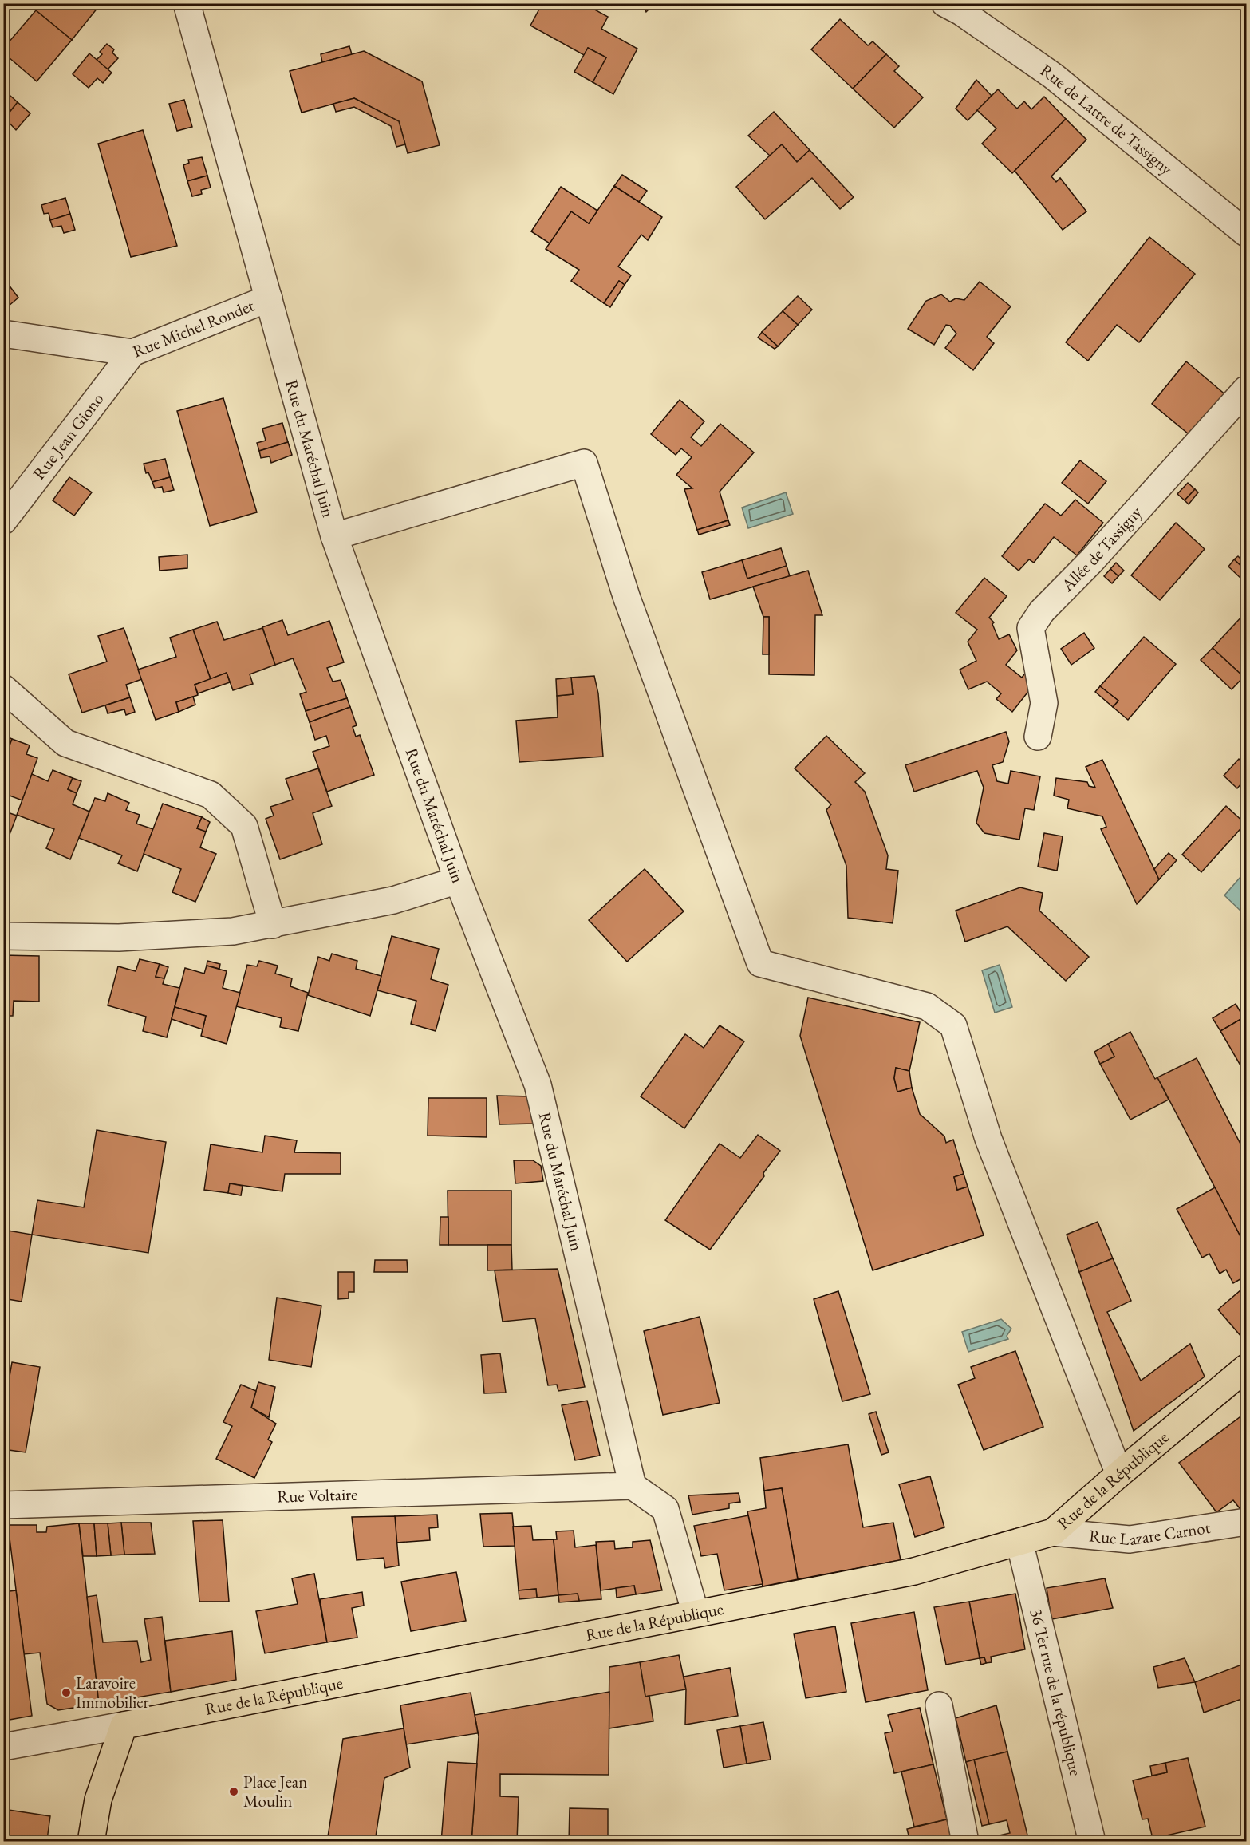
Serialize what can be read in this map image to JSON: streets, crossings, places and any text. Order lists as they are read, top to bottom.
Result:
{
  "streets": {
    "main road": ["Rue de la République"],
    "street": [
      "Rue de Lattre de Tassigny",
      "Rue Michel Rondet",
      "Rue Jean Giono",
      "Rue du Maréchal Juin",
      "Allée de Tassigny",
      "Rue Voltaire",
      "Rue Lazare Carnot",
      "36 Ter rue de la république"
    ]
  },
  "crossings": [
    ["Rue Michel Rondet", "Rue Jean Giono"],
    ["Rue Michel Rondet", "Rue du Maréchal Juin"],
    ["Rue du Maréchal Juin", "Rue Voltaire"],
    ["Rue de la République", "Rue Lazare Carnot"],
    ["Rue de la République", "36 Ter rue de la république"]
  ],
  "places": ["Laravoire Immobilier", "Place Jean Moulin"]
}
